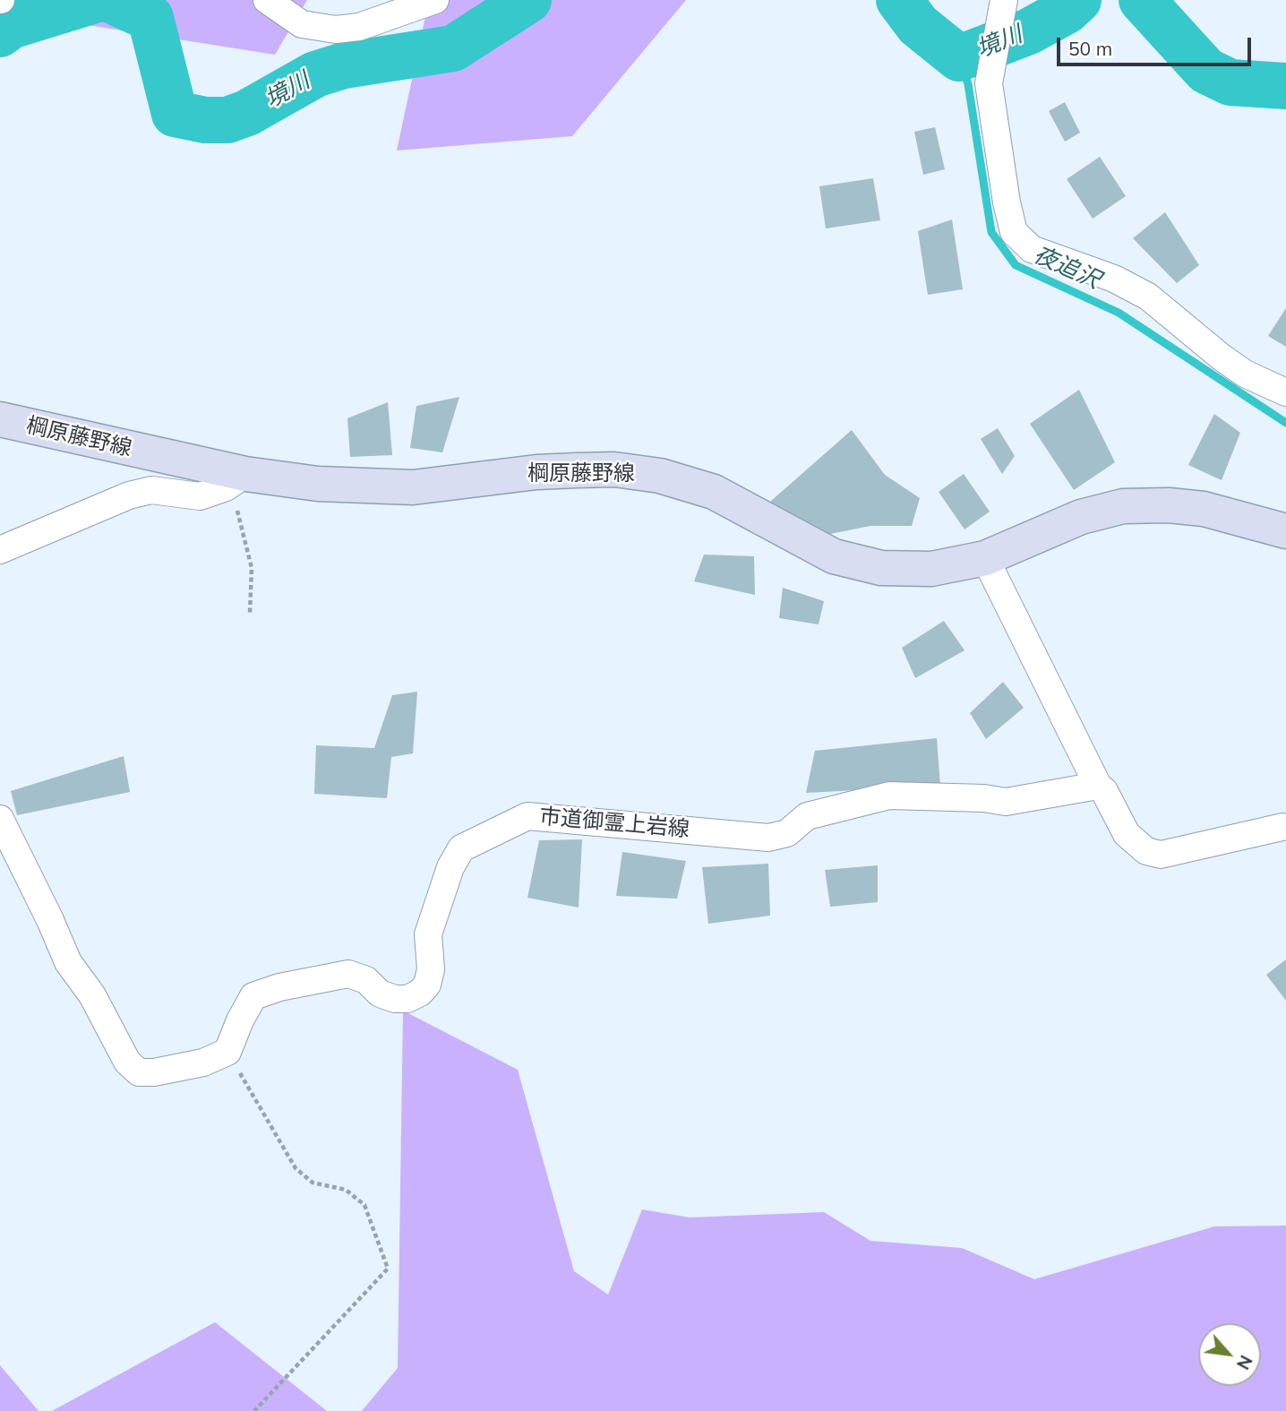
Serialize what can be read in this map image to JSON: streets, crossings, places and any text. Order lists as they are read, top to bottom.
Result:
{
  "streets": {
    "main road": ["棡原藤野線"],
    "street": ["市道御霊上岩線"]
  },
  "water": ["境川", "夜追沢"],
  "scale_bar": "50 m",
  "north": "bottom right"
}
